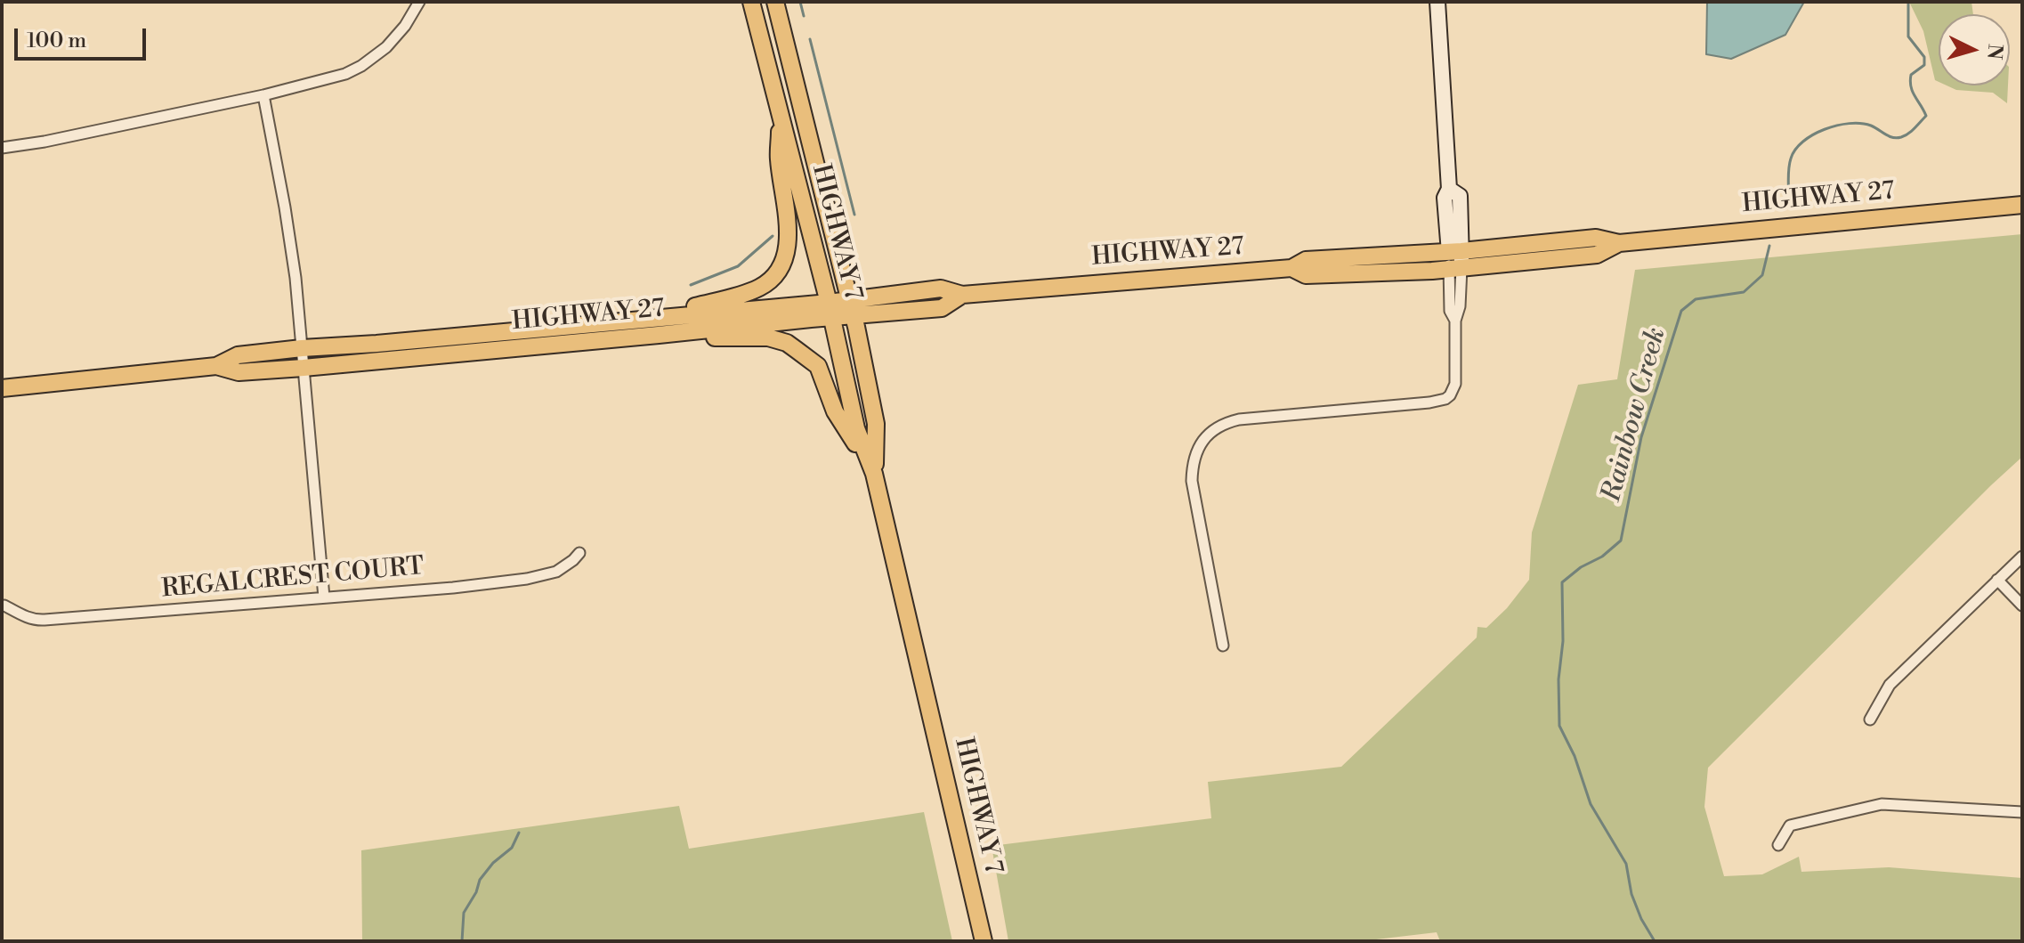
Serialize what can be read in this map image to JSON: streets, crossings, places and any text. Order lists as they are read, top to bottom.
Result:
{
  "streets": {
    "main road": ["HIGHWAY 27", "HIGHWAY 7"],
    "street": ["REGALCREST COURT"]
  },
  "crossings": [
    ["HIGHWAY 27", "HIGHWAY 7"]
  ],
  "water": ["Rainbow Creek"],
  "scale_bar": "100 m",
  "north": "right"
}
